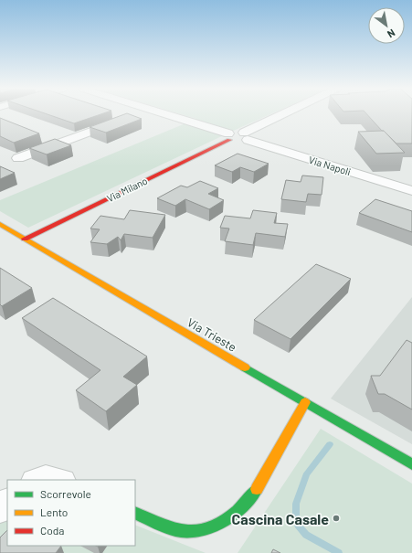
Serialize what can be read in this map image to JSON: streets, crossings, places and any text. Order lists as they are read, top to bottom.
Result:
{
  "streets": {
    "street": ["Via Napoli", "Via Milano", "Via Trieste"]
  },
  "crossings": [
    ["Via Milano", "Via Trieste"]
  ],
  "places": ["Cascina Casale"],
  "legend": ["Scorrevole", "Lento", "Coda"],
  "north": "bottom right"
}
